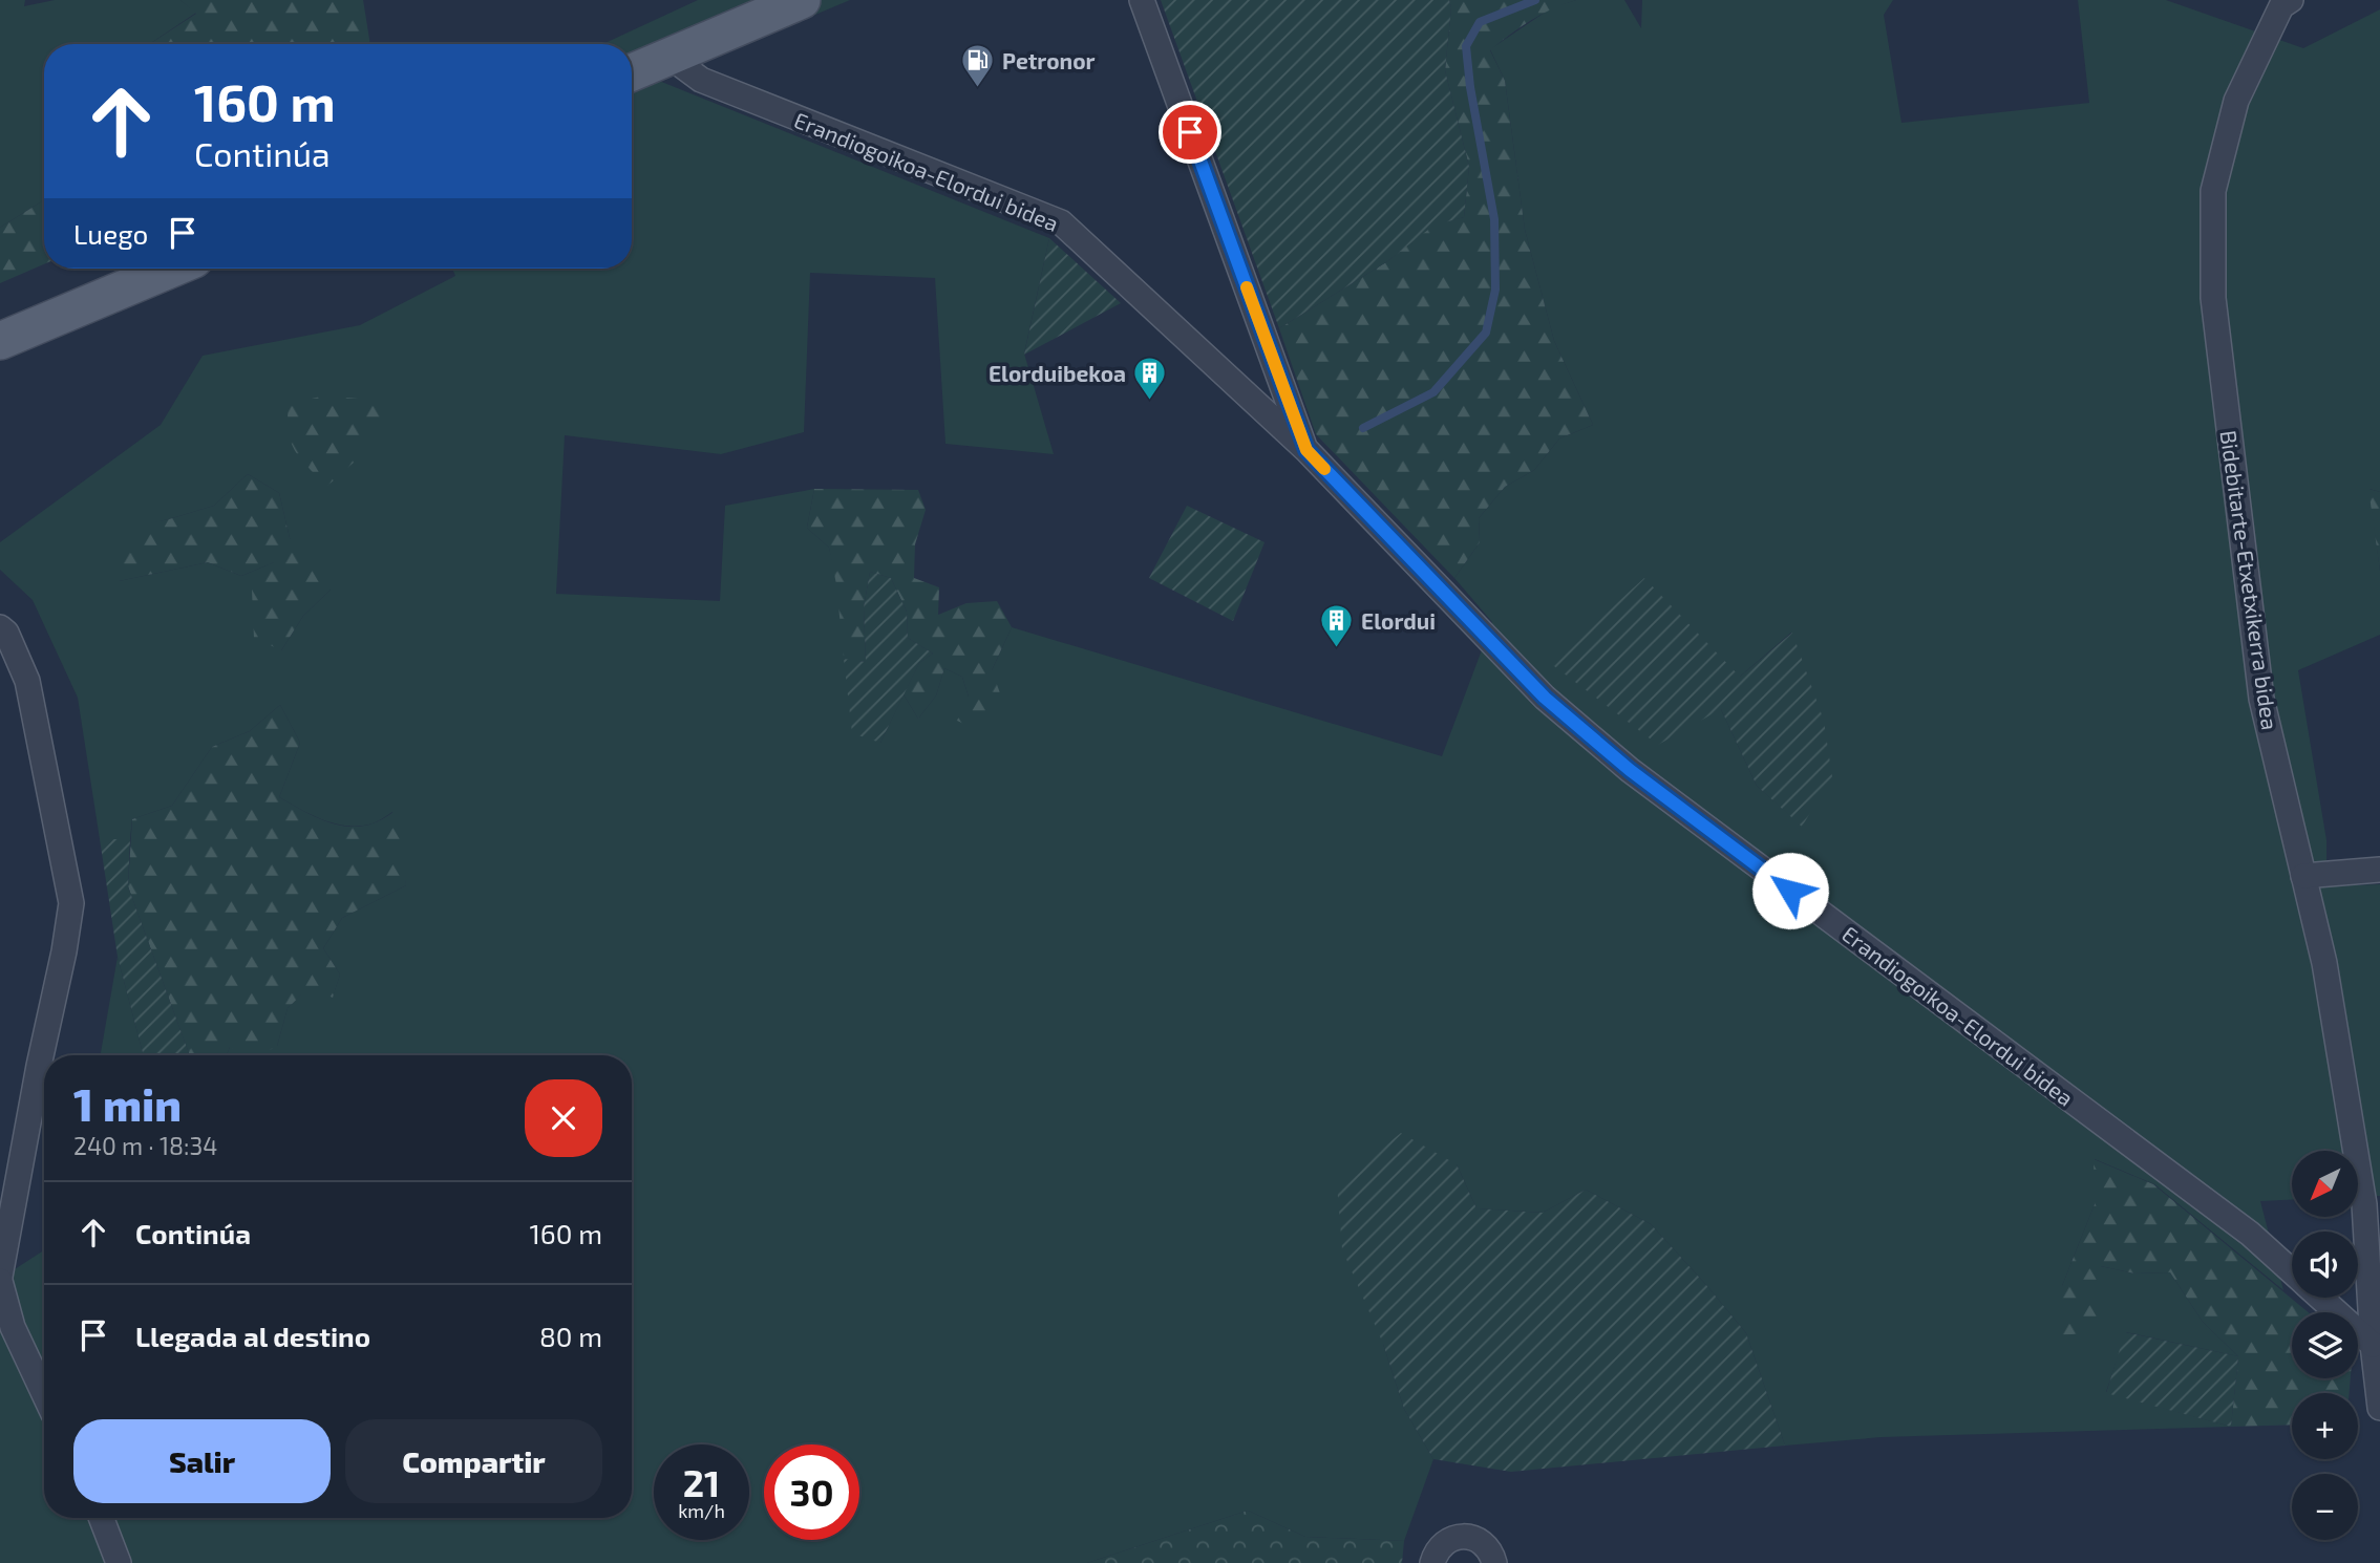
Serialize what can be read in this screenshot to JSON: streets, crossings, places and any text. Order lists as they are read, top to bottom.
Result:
{
  "streets": {
    "street": ["Erandiogoikoa-Elordui bidea", "Bidebitarte-Etxetxikerra bidea"]
  },
  "crossings": [
    ["Erandiogoikoa-Elordui bidea", "Bidebitarte-Etxetxikerra bidea"]
  ],
  "places": {
    "fuel station": ["Petronor"],
    "building": ["Elorduibekoa", "Elordui"]
  },
  "north": "bottom left",
  "page": {
    "turn": ["160 m", "Continúa"],
    "then": "Luego",
    "heading": ["1 min", "240 m · 18:34"],
    "map_buttons": ["+", "−"],
    "list": [
      {
        "name": "Continúa",
        "value": "160 m"
      },
      {
        "name": "Llegada al destino",
        "value": "80 m"
      }
    ],
    "buttons": ["Salir", "Compartir"],
    "speed": "21 km/h",
    "limit": "30"
  }
}
